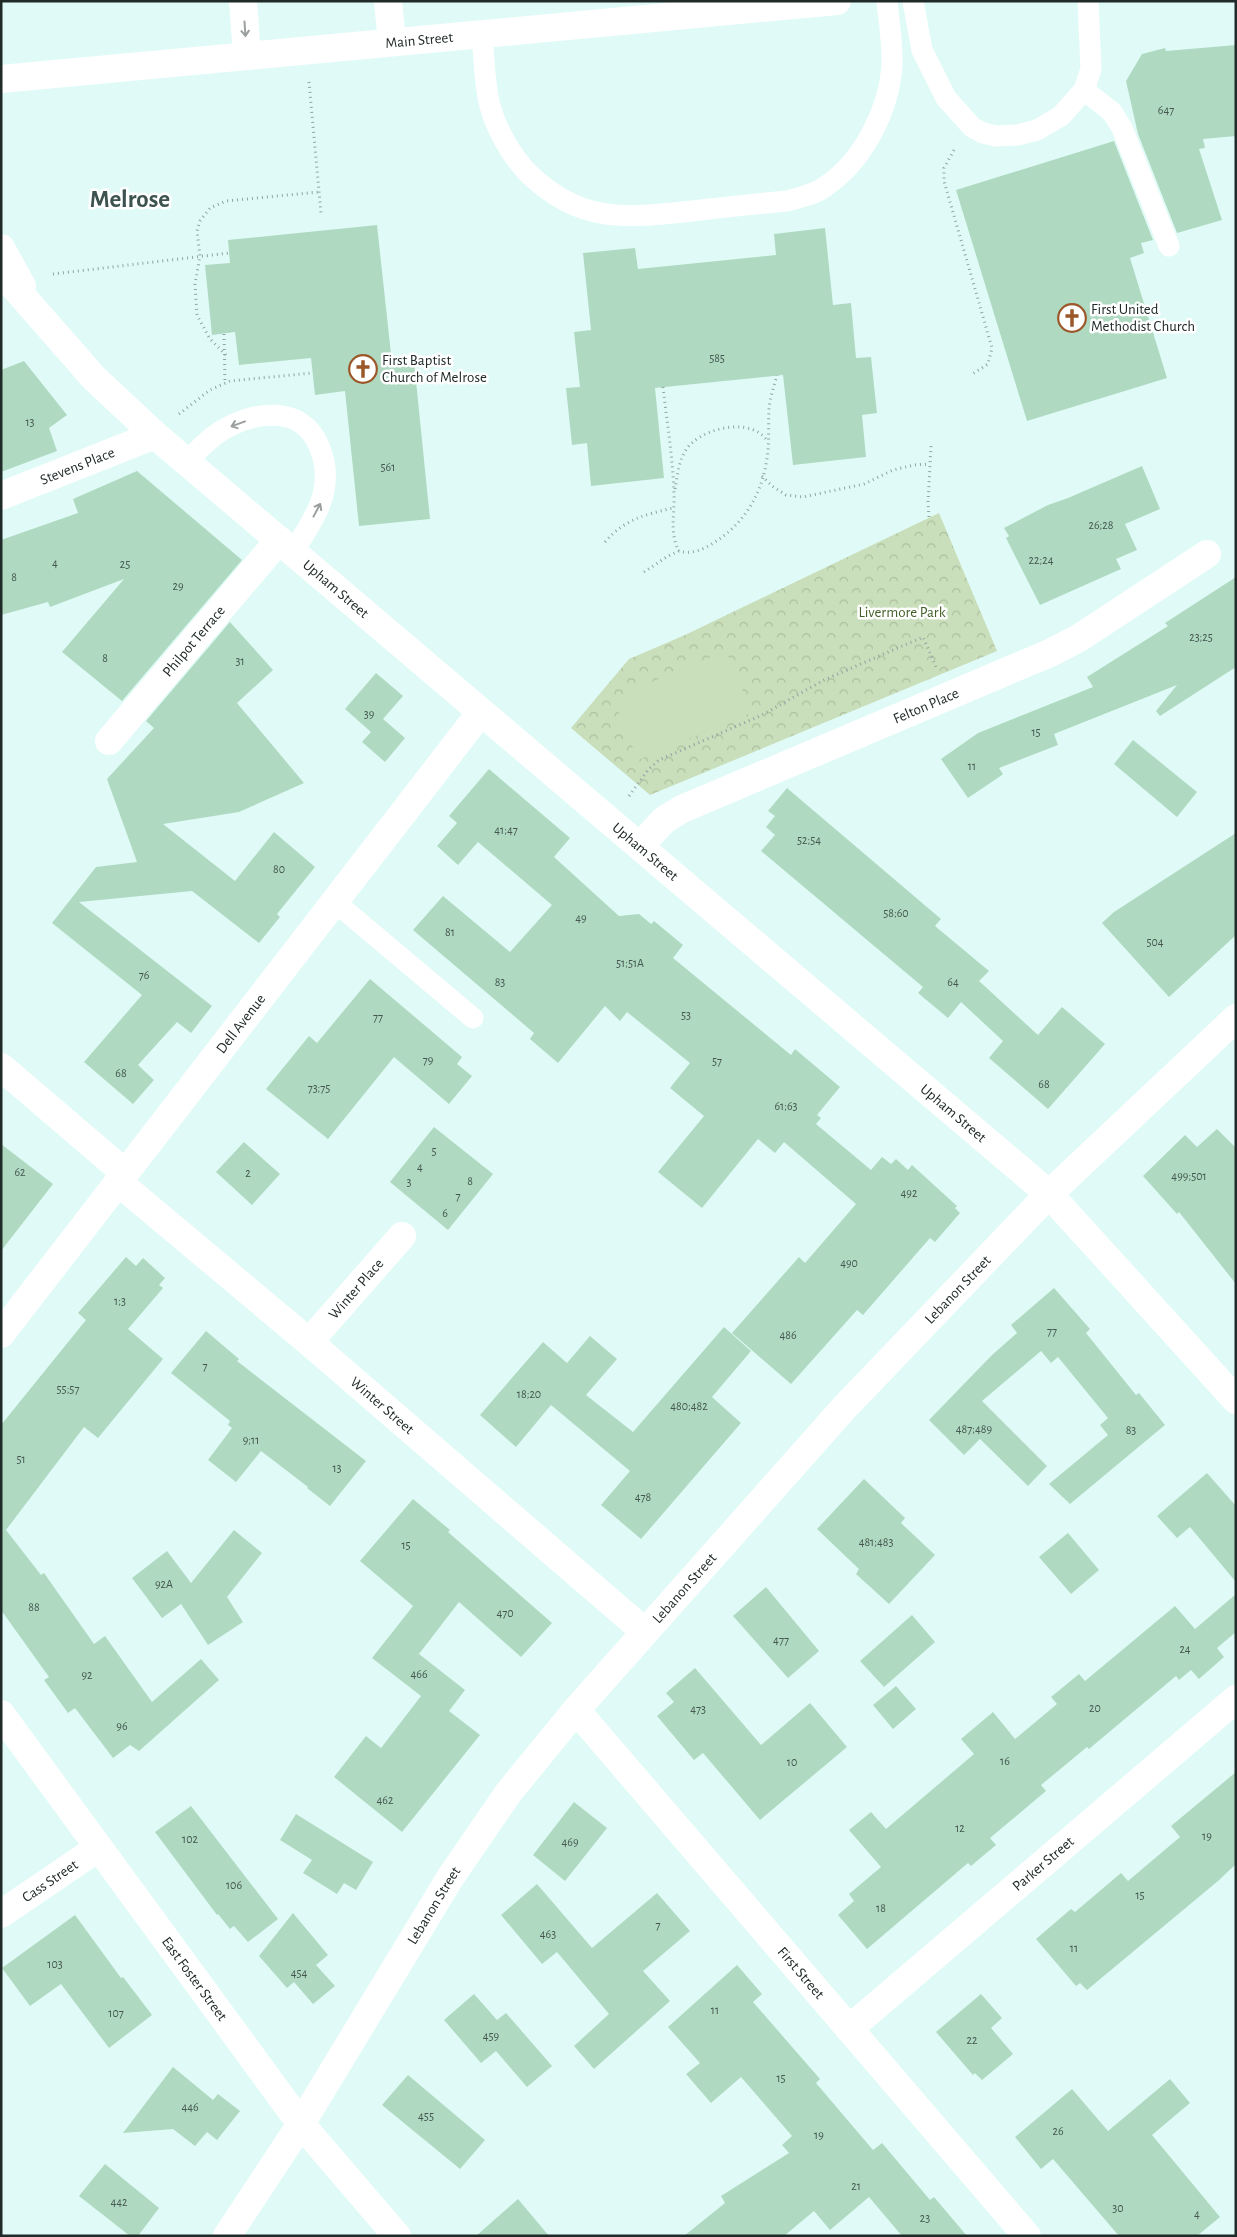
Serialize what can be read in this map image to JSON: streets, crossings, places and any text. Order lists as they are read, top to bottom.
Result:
{
  "streets": {
    "street": [
      "Main Street",
      "Stevens Place",
      "Upham Street",
      "Philpot Terrace",
      "Felton Place",
      "Dell Avenue",
      "Winter Place",
      "Lebanon Street",
      "Winter Street",
      "Parker Street",
      "Cass Street",
      "First Street",
      "East Foster Street"
    ]
  },
  "crossings": [
    ["Stevens Place", "Upham Street"],
    ["Upham Street", "Philpot Terrace"],
    ["Upham Street", "Felton Place"],
    ["Upham Street", "Dell Avenue"],
    ["Upham Street", "Lebanon Street"],
    ["Dell Avenue", "Winter Street"],
    ["Winter Place", "Winter Street"],
    ["Lebanon Street", "Winter Street"],
    ["Lebanon Street", "First Street"],
    ["Lebanon Street", "East Foster Street"],
    ["Parker Street", "First Street"],
    ["Cass Street", "East Foster Street"]
  ],
  "districts": ["Melrose"],
  "parks": ["Livermore Park"],
  "places": {
    "church": ["First United Methodist Church", "First Baptist Church of Melrose"]
  },
  "house_numbers": [
    "647",
    "585",
    "13",
    "561",
    "26;28",
    "22;24",
    "4",
    "25",
    "8",
    "29",
    "23;25",
    "8",
    "31",
    "39",
    "15",
    "11",
    "41;47",
    "52;54",
    "80",
    "58;60",
    "49",
    "81",
    "504",
    "51;51A",
    "76",
    "83",
    "64",
    "53",
    "77",
    "79",
    "57",
    "68",
    "68",
    "73;75",
    "61;63",
    "5",
    "4",
    "62",
    "2",
    "499;501",
    "8",
    "3",
    "492",
    "7",
    "6",
    "490",
    "1;3",
    "77",
    "486",
    "7",
    "55;57",
    "18;20",
    "480;482",
    "487;489",
    "83",
    "9;11",
    "51",
    "13",
    "478",
    "481;483",
    "15",
    "92A",
    "88",
    "470",
    "477",
    "24",
    "466",
    "92",
    "20",
    "473",
    "96",
    "16",
    "10",
    "462",
    "12",
    "19",
    "102",
    "469",
    "106",
    "15",
    "18",
    "7",
    "463",
    "11",
    "103",
    "454",
    "11",
    "107",
    "459",
    "22",
    "15",
    "446",
    "455",
    "26",
    "19",
    "21",
    "442",
    "30",
    "4",
    "23"
  ]
}
